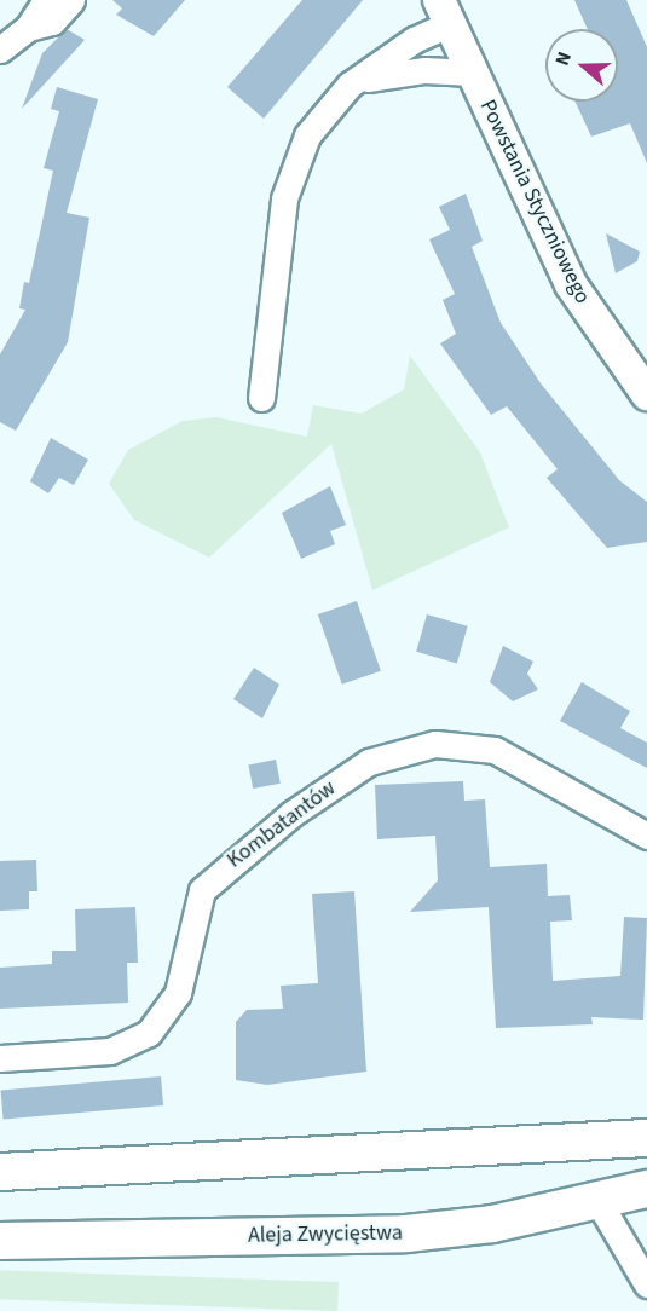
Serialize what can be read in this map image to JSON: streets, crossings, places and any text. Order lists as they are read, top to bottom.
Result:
{
  "streets": {
    "main road": ["Aleja Zwycięstwa"],
    "street": ["Powstania Styczniowego", "Kombatantów"]
  },
  "north": "left"
}
